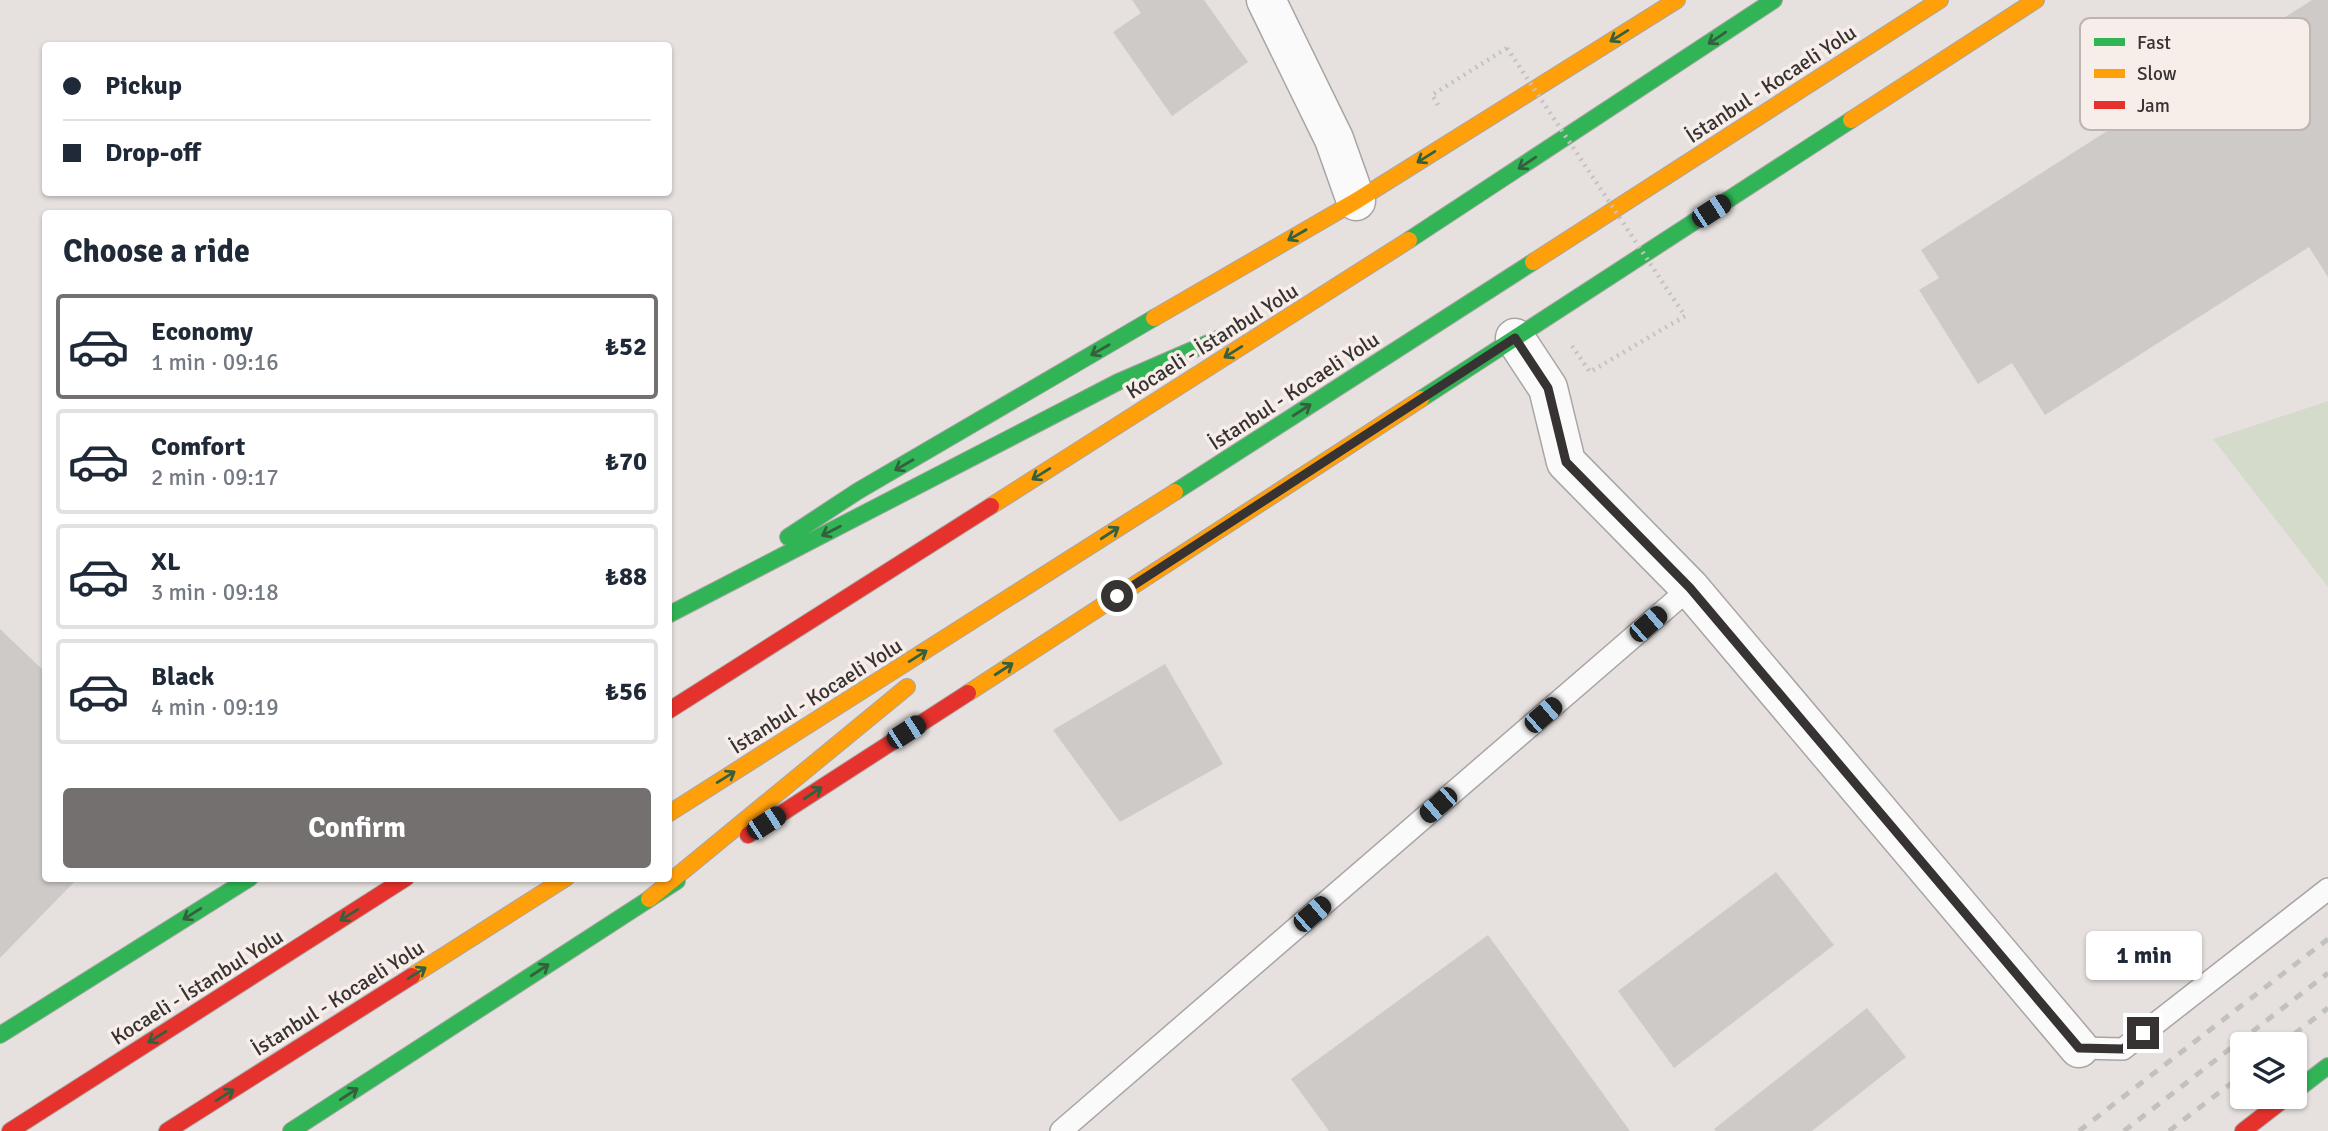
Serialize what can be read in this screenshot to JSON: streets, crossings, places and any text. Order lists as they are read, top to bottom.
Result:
{
  "streets": {
    "main road": ["İstanbul - Kocaeli Yolu", "Kocaeli - İstanbul Yolu"]
  },
  "legend": ["Fast", "Slow", "Jam"],
  "page": {
    "banner": ["Pickup", "Drop-off"],
    "heading": "Choose a ride",
    "list": [
      {
        "name": "Economy",
        "note": "1 min · 09:16",
        "value": "₺52"
      },
      {
        "name": "Comfort",
        "note": "2 min · 09:17",
        "value": "₺70"
      },
      {
        "name": "XL",
        "note": "3 min · 09:18",
        "value": "₺88"
      },
      {
        "name": "Black",
        "note": "4 min · 09:19",
        "value": "₺56"
      }
    ],
    "buttons": "Confirm",
    "bubble": "1 min"
  }
}
